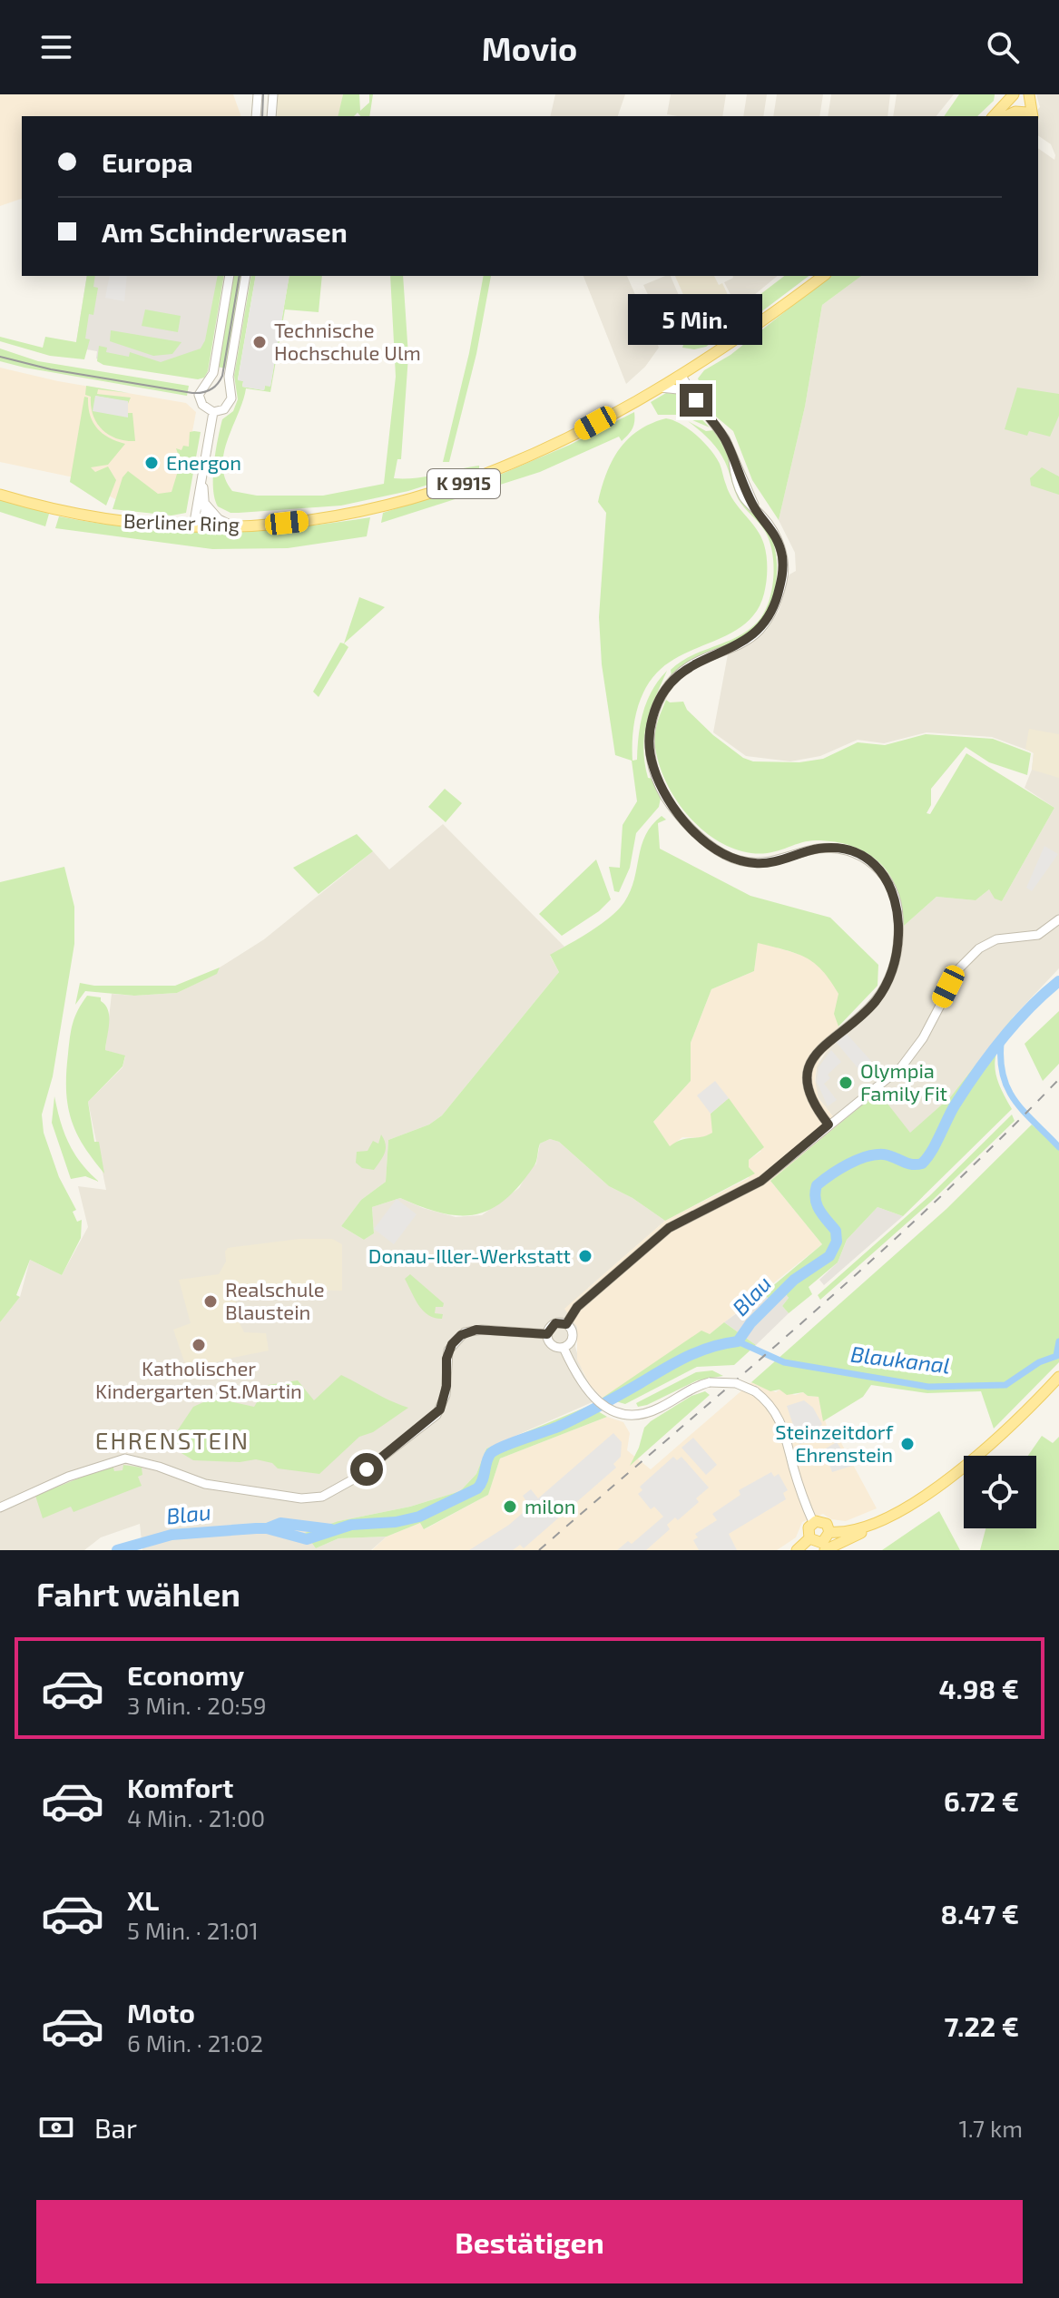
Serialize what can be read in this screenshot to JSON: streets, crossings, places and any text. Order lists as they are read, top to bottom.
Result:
{
  "streets": {
    "main road": ["K 9915", "Berliner Ring"]
  },
  "districts": ["EHRENSTEIN"],
  "water": ["Blau", "Blaukanal"],
  "places": [
    "Technische Hochschule Ulm",
    "Energon",
    "Olympia Family Fit",
    "Donau-Iller-Werkstatt",
    "Realschule Blaustein",
    "Katholischer Kindergarten St.Martin",
    "Steinzeitdorf Ehrenstein",
    "milon"
  ],
  "page": {
    "header": "Movio",
    "banner": ["Europa", "Am Schinderwasen"],
    "bubble": "5 Min.",
    "heading": "Fahrt wählen",
    "list": [
      {
        "name": "Economy",
        "note": "3 Min. · 20:59",
        "value": "4.98 €"
      },
      {
        "name": "Komfort",
        "note": "4 Min. · 21:00",
        "value": "6.72 €"
      },
      {
        "name": "XL",
        "note": "5 Min. · 21:01",
        "value": "8.47 €"
      },
      {
        "name": "Moto",
        "note": "6 Min. · 21:02",
        "value": "7.22 €"
      }
    ],
    "pay": ["Bar", "1.7 km"],
    "buttons": "Bestätigen"
  }
}
